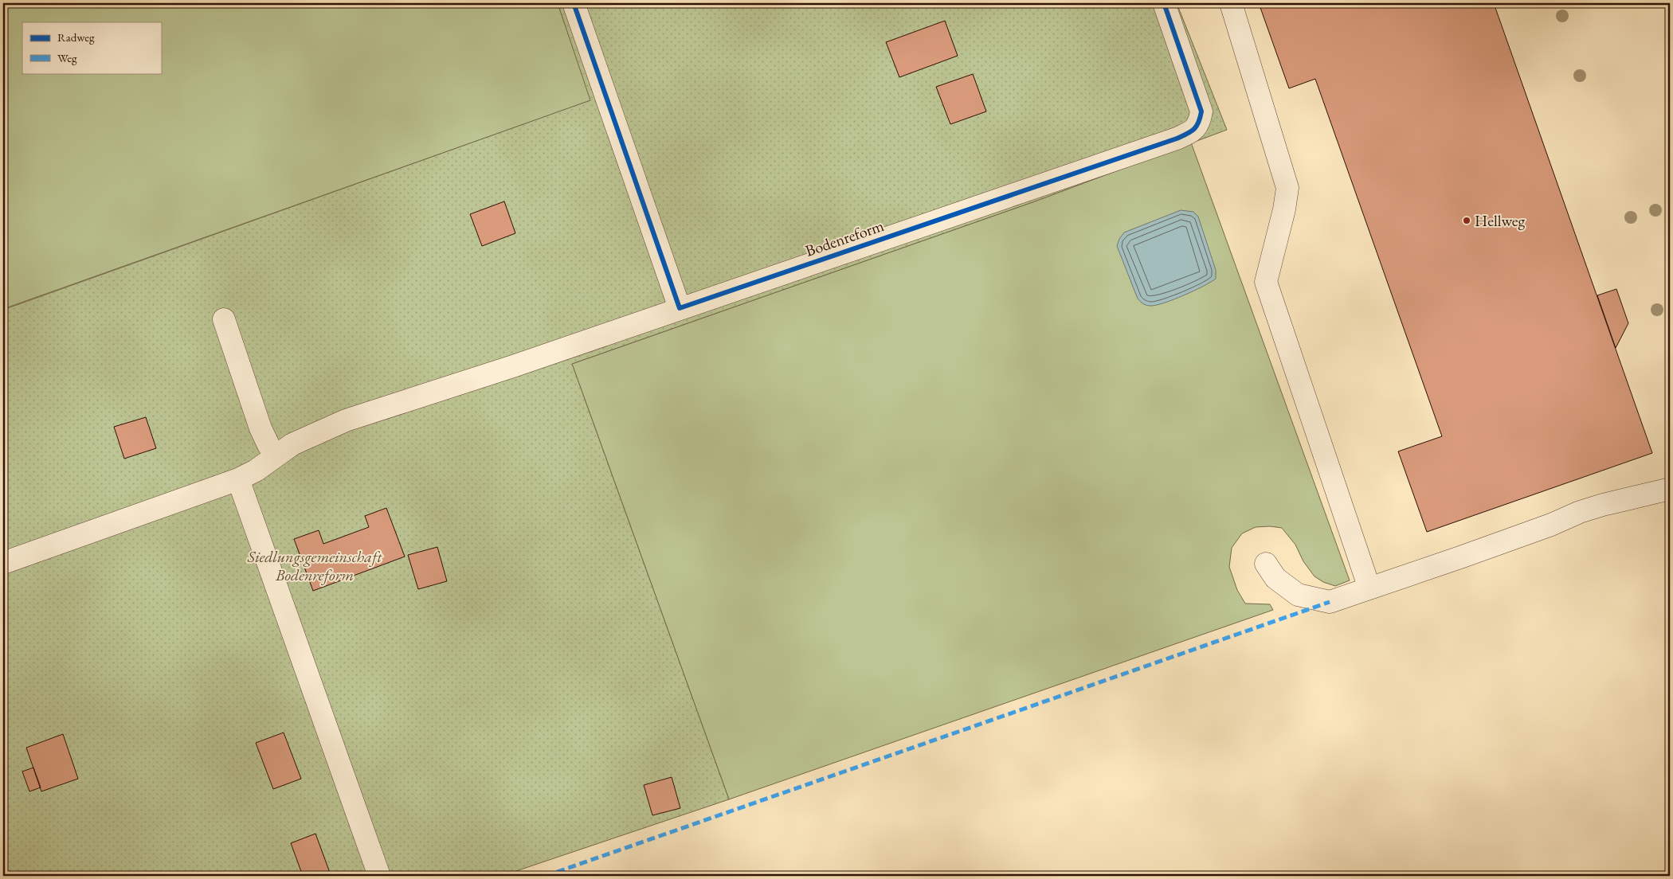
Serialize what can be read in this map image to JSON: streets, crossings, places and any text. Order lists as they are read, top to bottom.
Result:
{
  "streets": {
    "street": ["Bodenreform"]
  },
  "parks": ["Siedlungsgemeinschaft Bodenreform"],
  "places": ["Hellweg"],
  "legend": ["Radweg", "Weg"]
}
